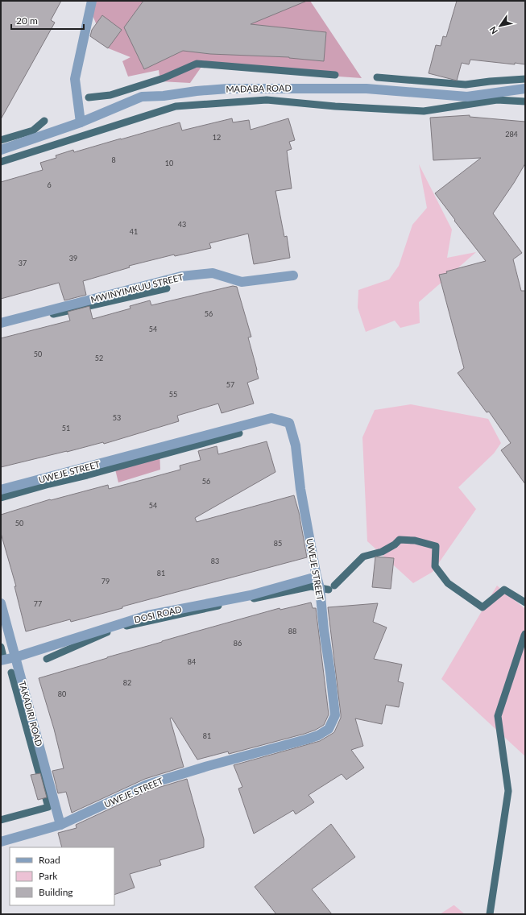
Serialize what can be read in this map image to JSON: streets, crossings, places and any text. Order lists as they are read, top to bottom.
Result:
{
  "streets": {
    "street": [
      "MADABA ROAD",
      "MWINYIMKUU STREET",
      "UWEJE STREET",
      "DOSI ROAD",
      "TAKADIRI ROAD"
    ]
  },
  "crossings": [
    ["UWEJE STREET", "DOSI ROAD"],
    ["UWEJE STREET", "TAKADIRI ROAD"],
    ["DOSI ROAD", "TAKADIRI ROAD"]
  ],
  "house_numbers": [
    "284",
    "12",
    "8",
    "10",
    "6",
    "43",
    "41",
    "39",
    "37",
    "56",
    "54",
    "50",
    "52",
    "57",
    "55",
    "53",
    "51",
    "56",
    "54",
    "50",
    "85",
    "83",
    "81",
    "79",
    "77",
    "88",
    "86",
    "84",
    "82",
    "80",
    "81"
  ],
  "legend": ["Road", "Park", "Building"],
  "scale_bar": "20 m",
  "north": "bottom left"
}
